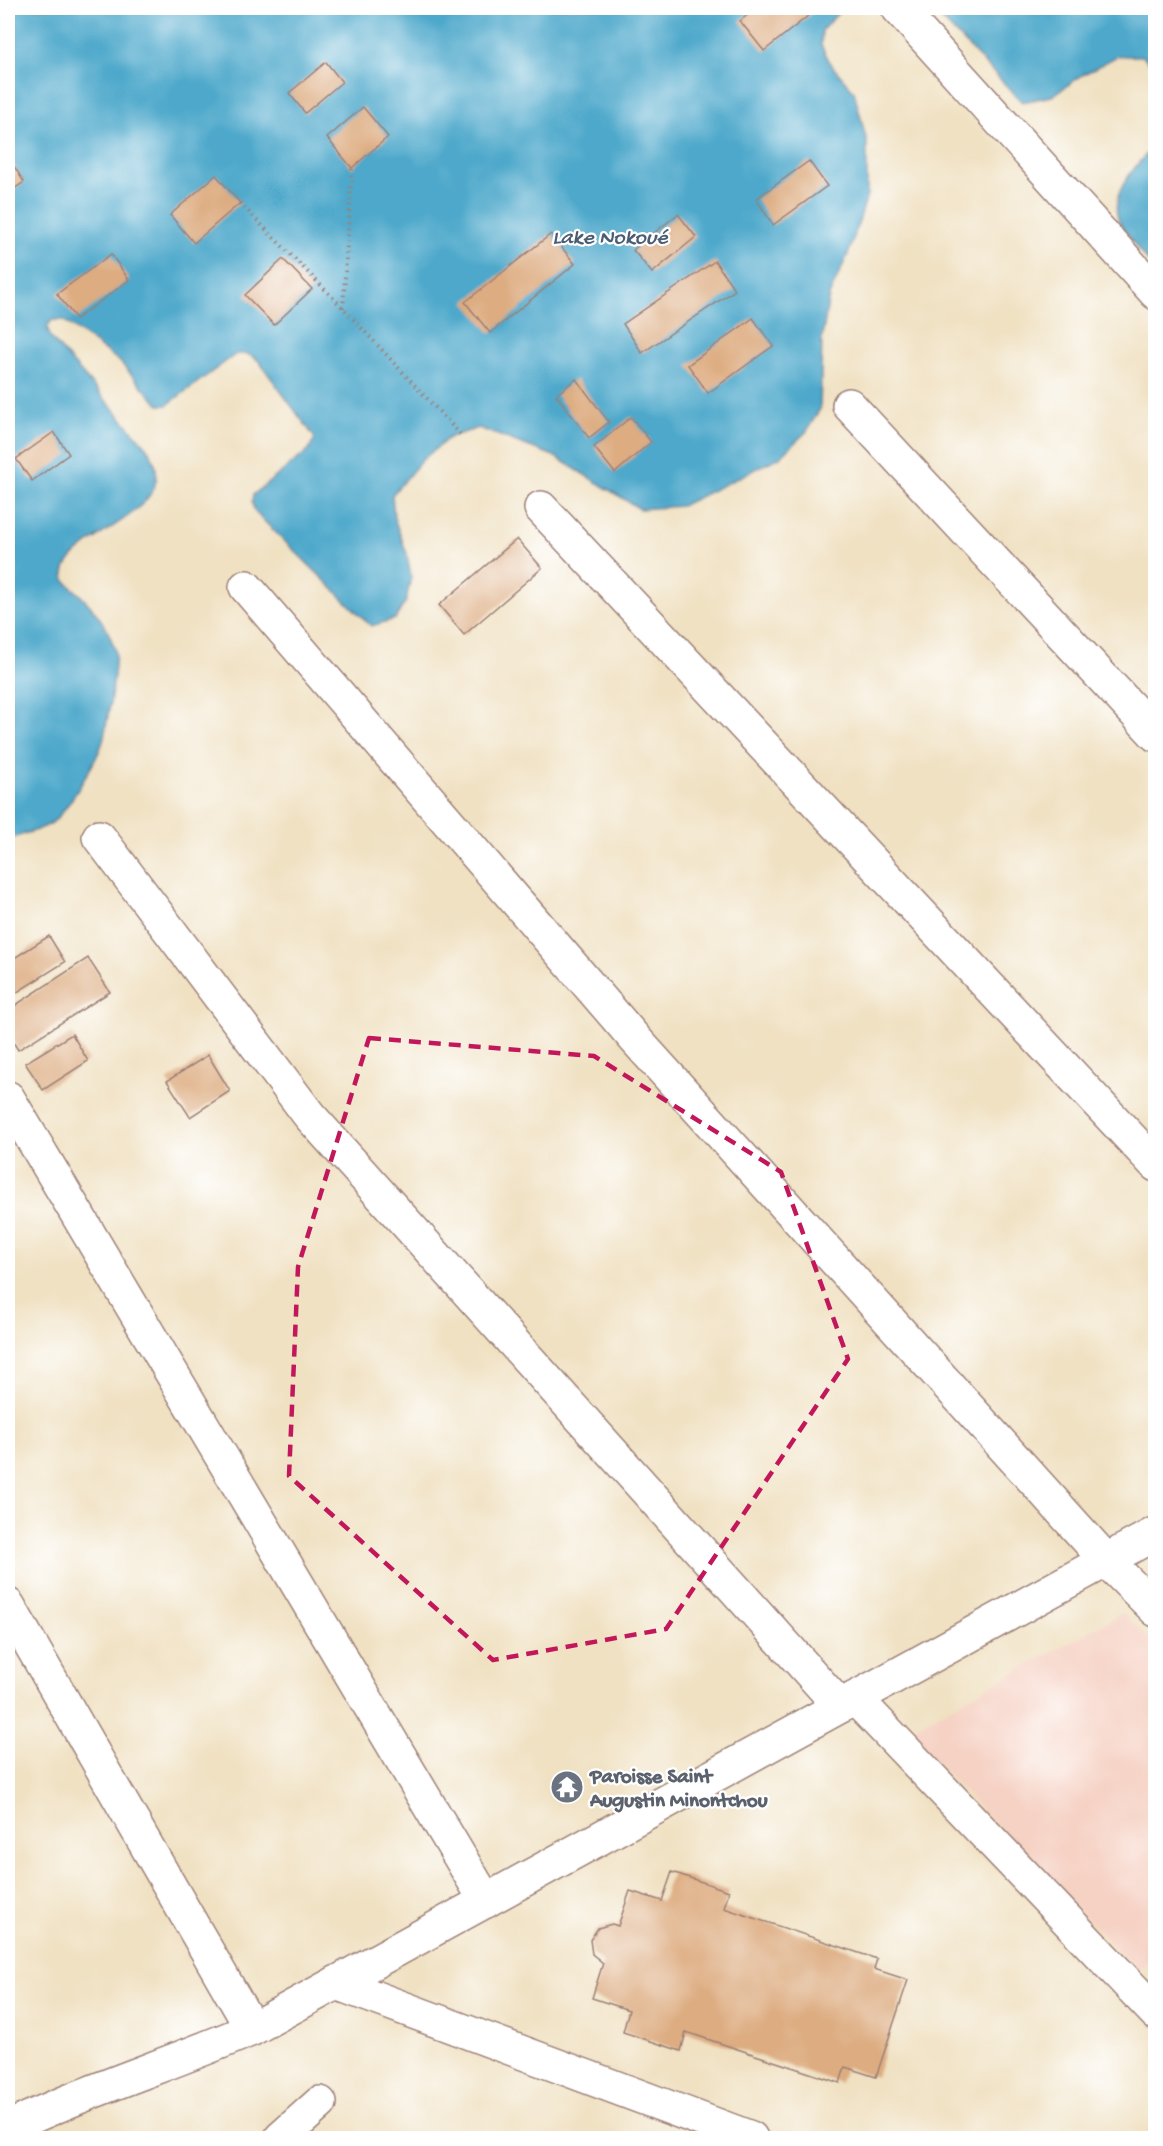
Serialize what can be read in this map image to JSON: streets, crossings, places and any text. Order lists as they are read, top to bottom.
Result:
{
  "water": ["Lake Nokoué"],
  "places": {
    "temple": ["Paroisse Saint Augustin Minontchou"]
  }
}
